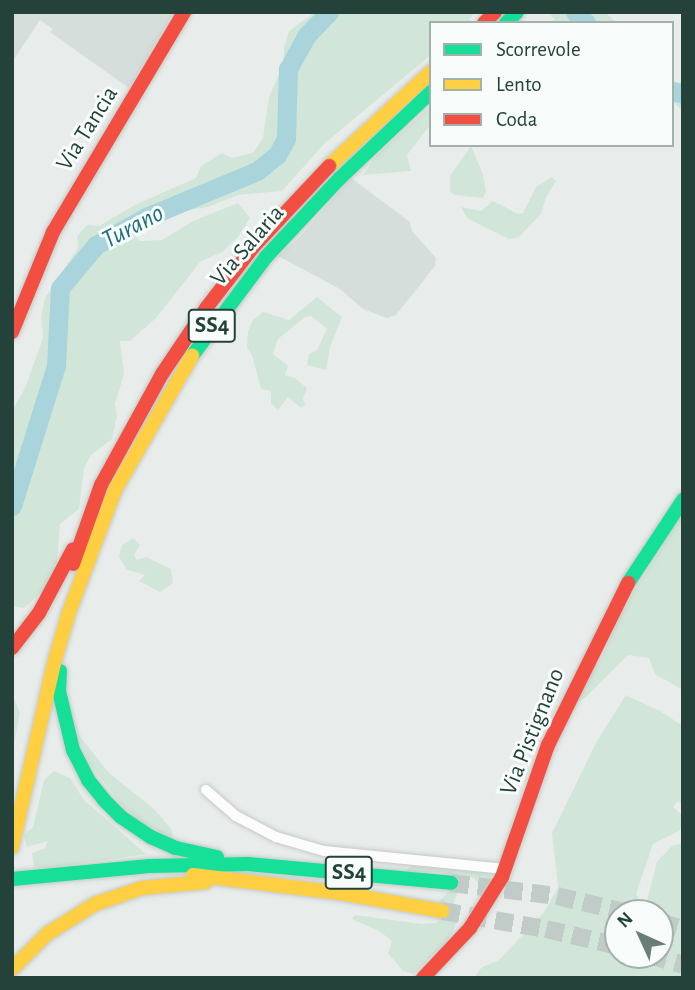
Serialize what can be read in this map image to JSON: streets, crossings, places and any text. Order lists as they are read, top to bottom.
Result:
{
  "streets": {
    "main road": [
      "Via Tancia",
      "Via Salaria",
      "SS4",
      "Via Pistignano"
    ]
  },
  "crossings": [
    ["Via Salaria", "SS4"]
  ],
  "water": ["Turano"],
  "legend": ["Scorrevole", "Lento", "Coda"],
  "north": "top left"
}
